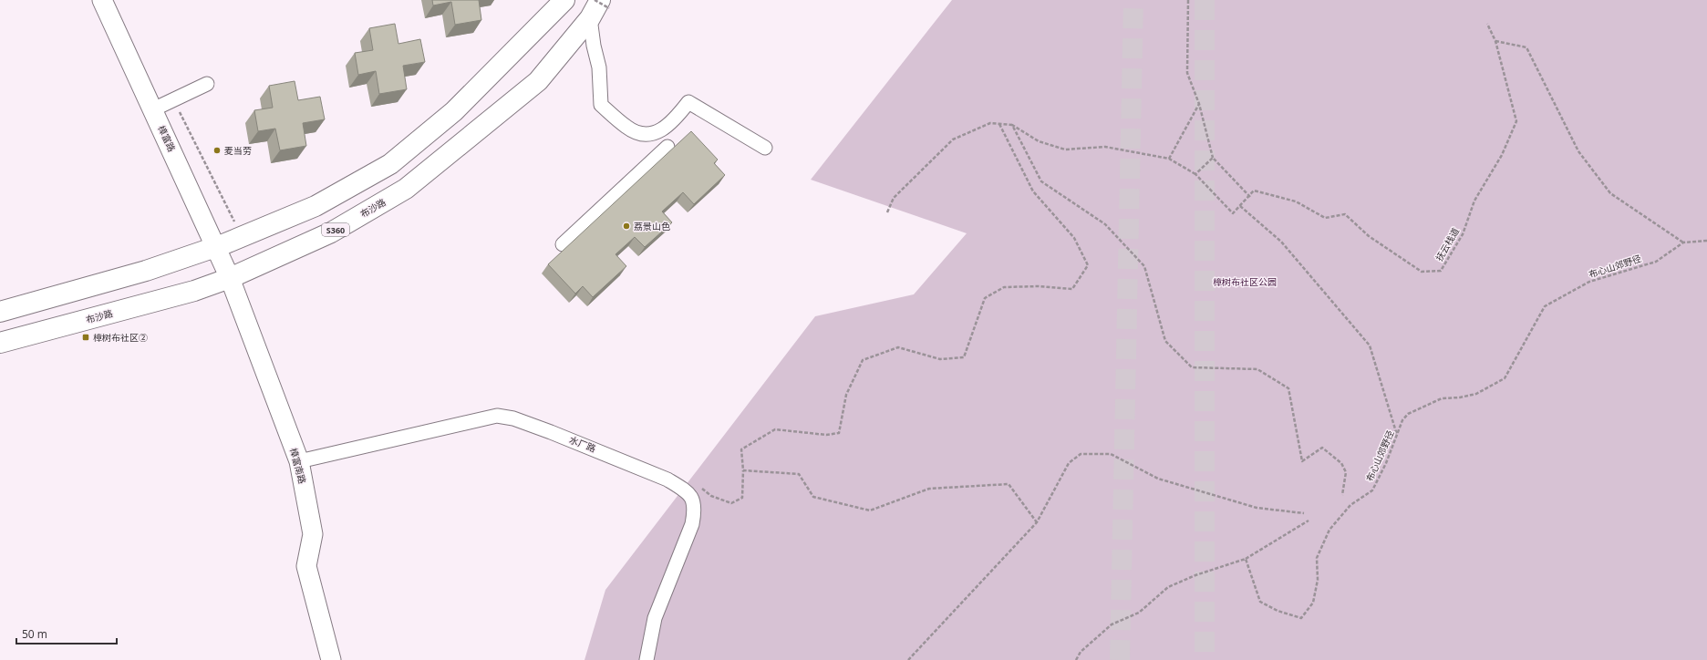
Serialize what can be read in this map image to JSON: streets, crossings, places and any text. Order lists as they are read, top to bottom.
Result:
{
  "streets": {
    "main road": ["布沙路", "S360"],
    "street": ["樟富路", "水厂路", "樟富南路"],
    "path": ["抚云栈道", "布心山郊野径"]
  },
  "crossings": [
    ["樟富路", "布沙路"],
    ["樟富路", "樟富南路"],
    ["布沙路", "樟富南路"],
    ["水厂路", "樟富南路"]
  ],
  "parks": ["樟树布社区公园"],
  "places": {
    "other": ["麦当劳", "荔景山色"],
    "transit": ["樟树布社区②"]
  },
  "scale_bar": "50 m"
}
